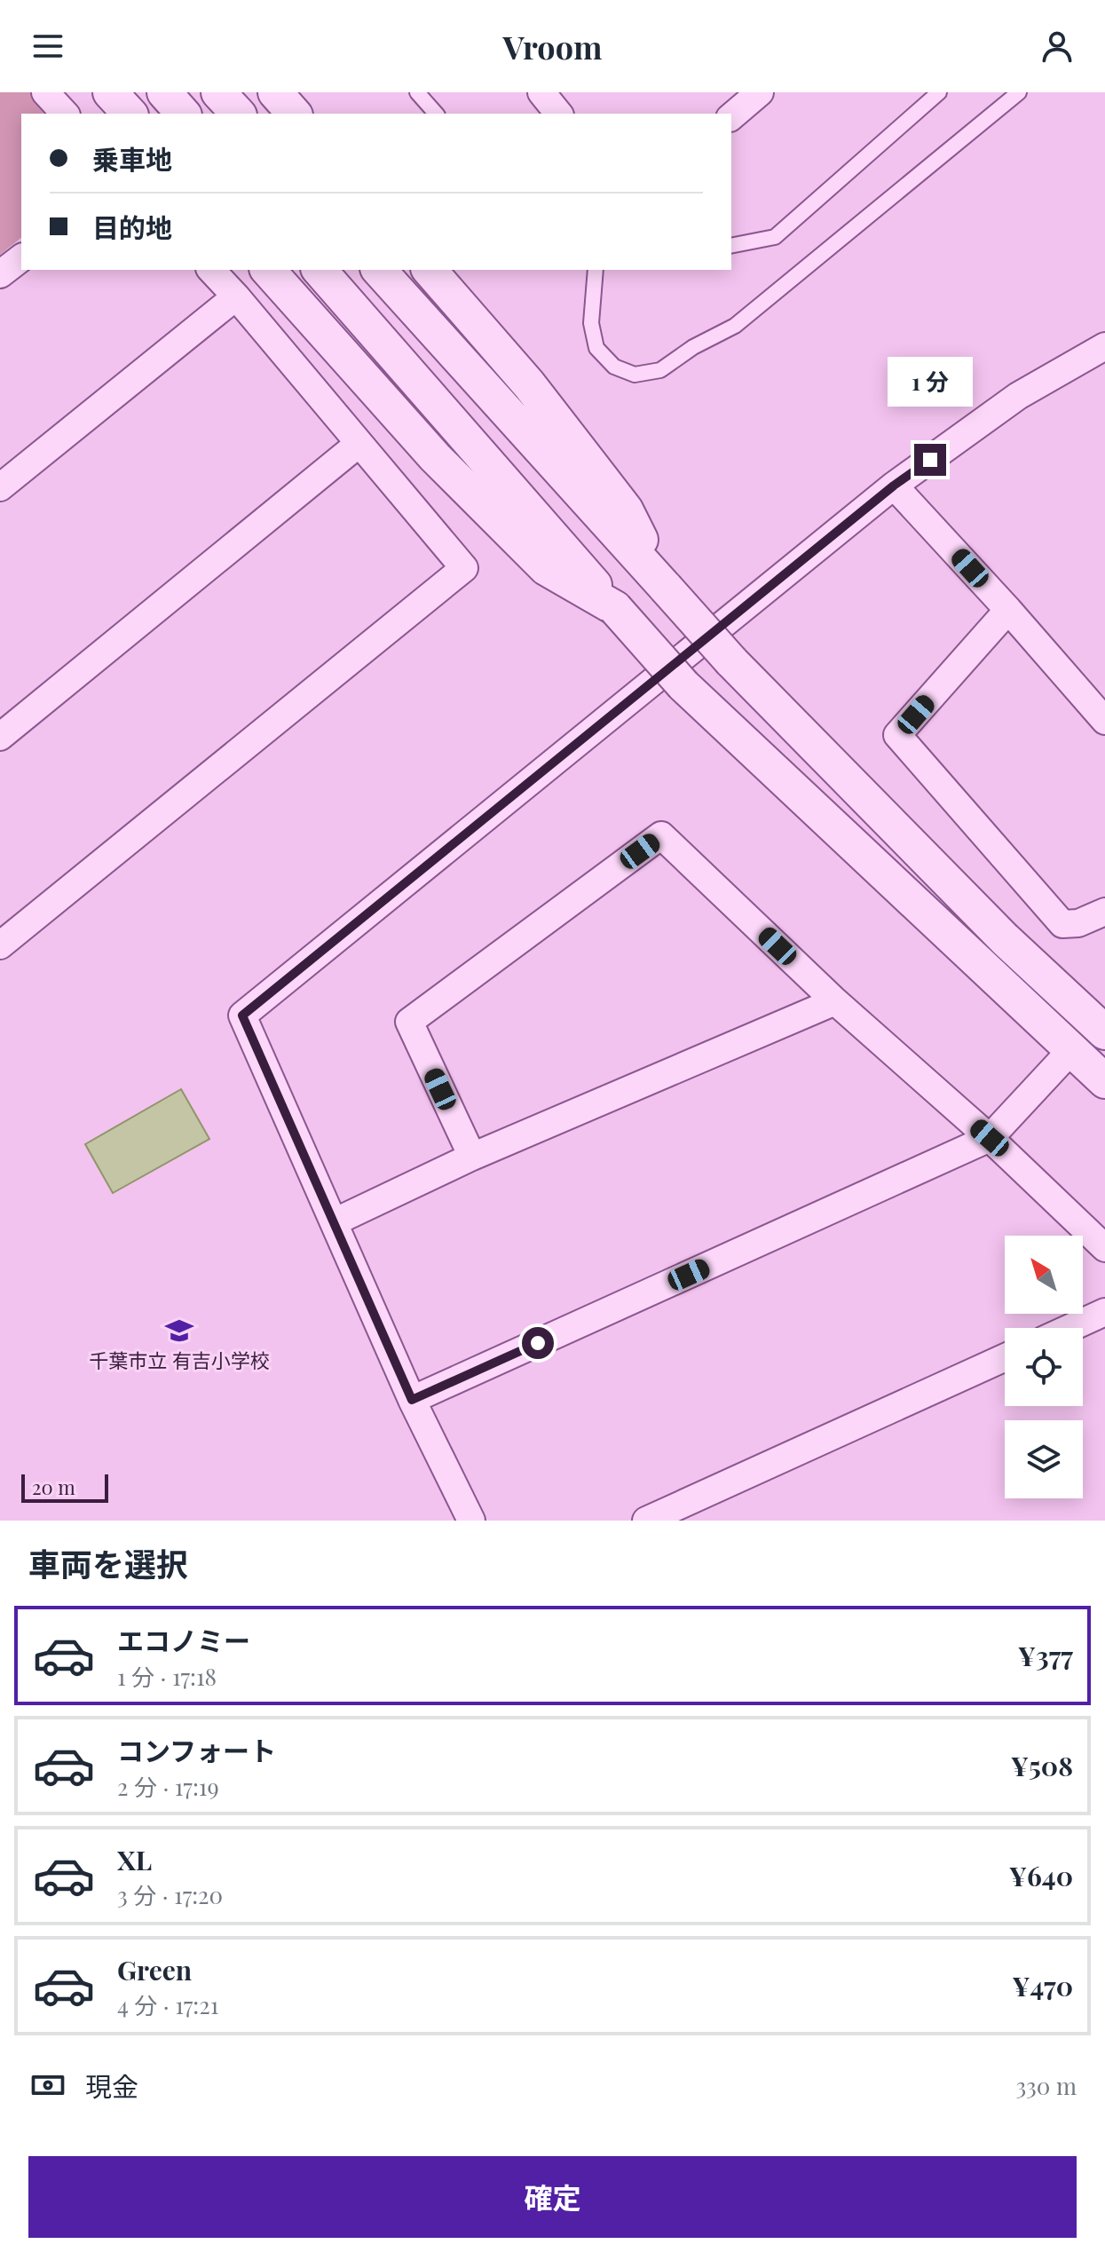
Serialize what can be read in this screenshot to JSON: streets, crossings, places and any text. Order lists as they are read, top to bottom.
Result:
{
  "places": {
    "school or university": ["千葉市立 有吉小学校"]
  },
  "scale_bar": "20 m",
  "north": "top left",
  "page": {
    "header": "Vroom",
    "banner": ["乗車地", "目的地"],
    "bubble": "1 分",
    "scale": "20 m",
    "heading": "車両を選択",
    "list": [
      {
        "name": "エコノミー",
        "note": "1 分 · 17:18",
        "value": "¥377"
      },
      {
        "name": "コンフォート",
        "note": "2 分 · 17:19",
        "value": "¥508"
      },
      {
        "name": "XL",
        "note": "3 分 · 17:20",
        "value": "¥640"
      },
      {
        "name": "Green",
        "note": "4 分 · 17:21",
        "value": "¥470"
      }
    ],
    "pay": ["現金", "330 m"],
    "buttons": "確定"
  }
}
